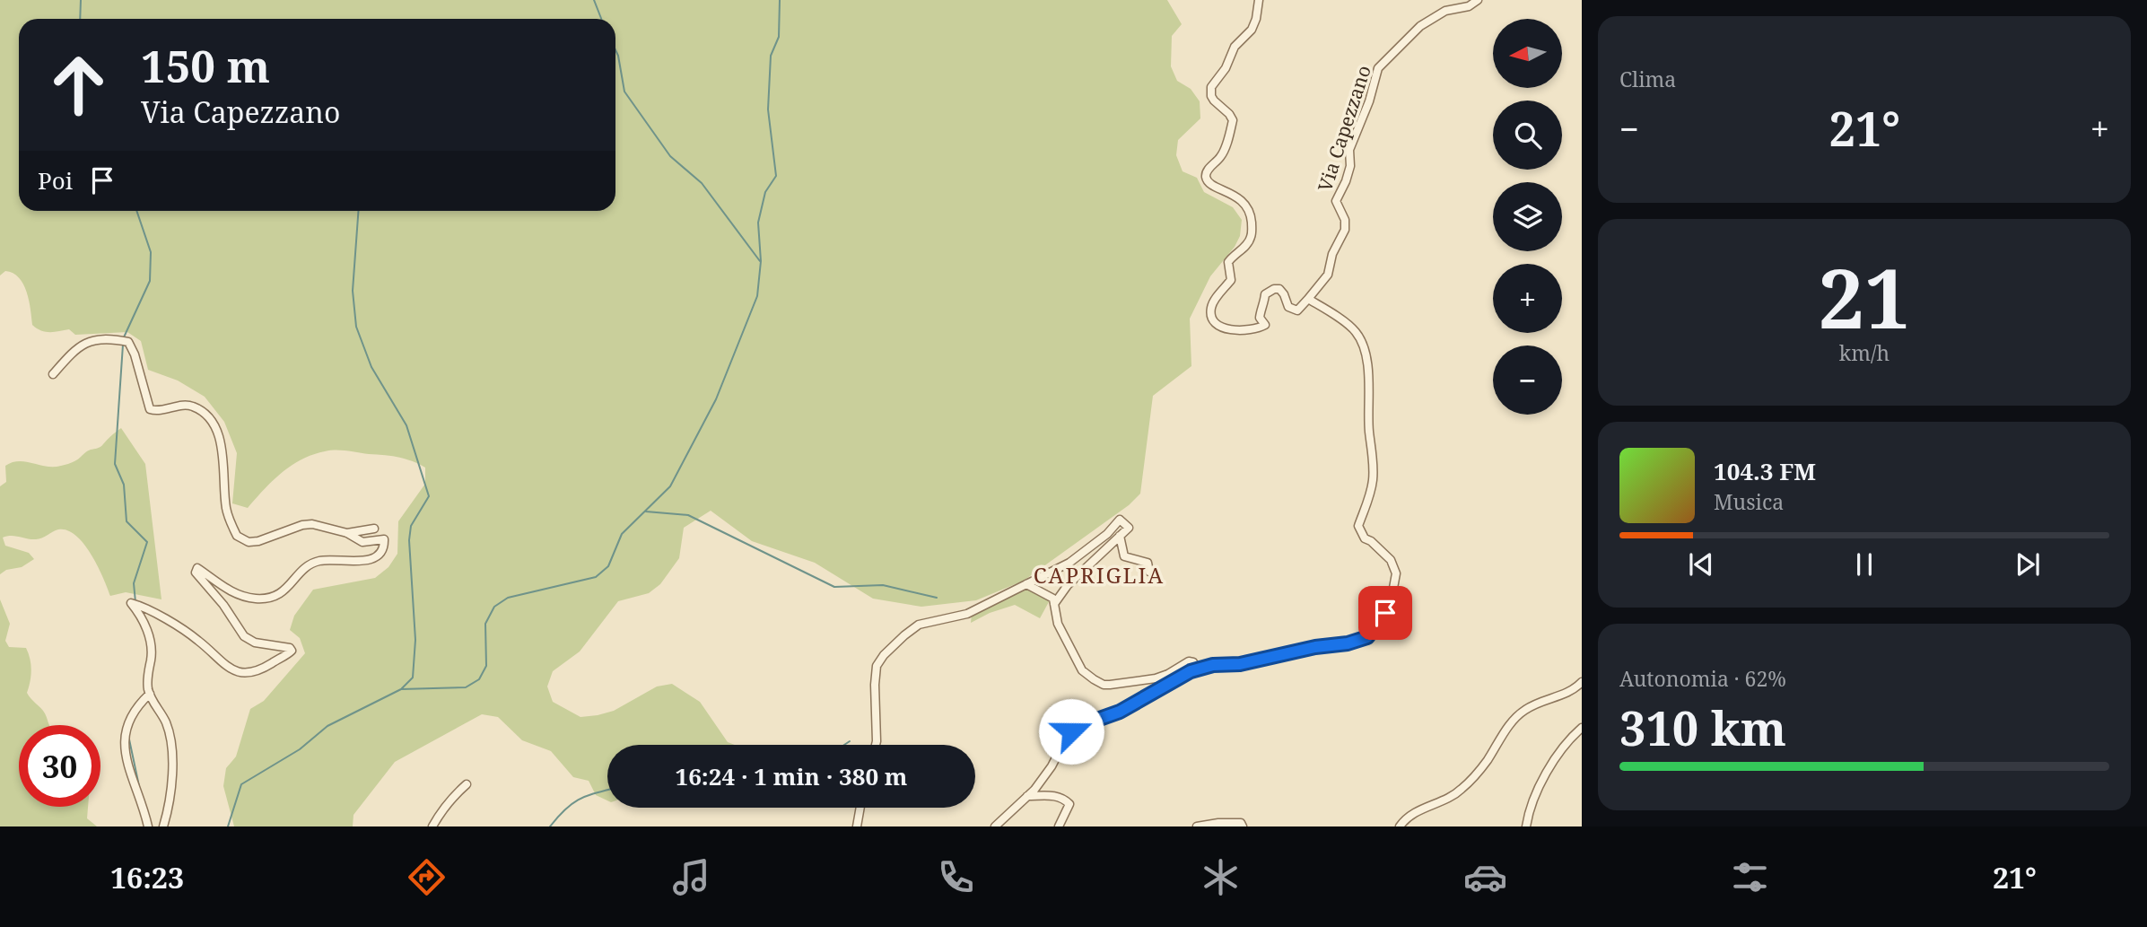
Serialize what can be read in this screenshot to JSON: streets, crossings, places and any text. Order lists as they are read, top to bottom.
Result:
{
  "streets": {
    "street": ["Via Capezzano"]
  },
  "districts": ["CAPRIGLIA"],
  "north": "left",
  "page": {
    "tile": [
      "Clima",
      ["21", "km/h"],
      ["Autonomia · 62%", "310 km"]
    ],
    "map_buttons": ["+", "−"],
    "turn": ["150 m", "Via Capezzano"],
    "heat": ["−", "21°", "+"],
    "then": "Poi",
    "song": ["104.3 FM", "Musica"],
    "limit": "30",
    "trip": "16:24 · 1 min · 380 m",
    "tabs": ["16:23", "21°"]
  }
}
